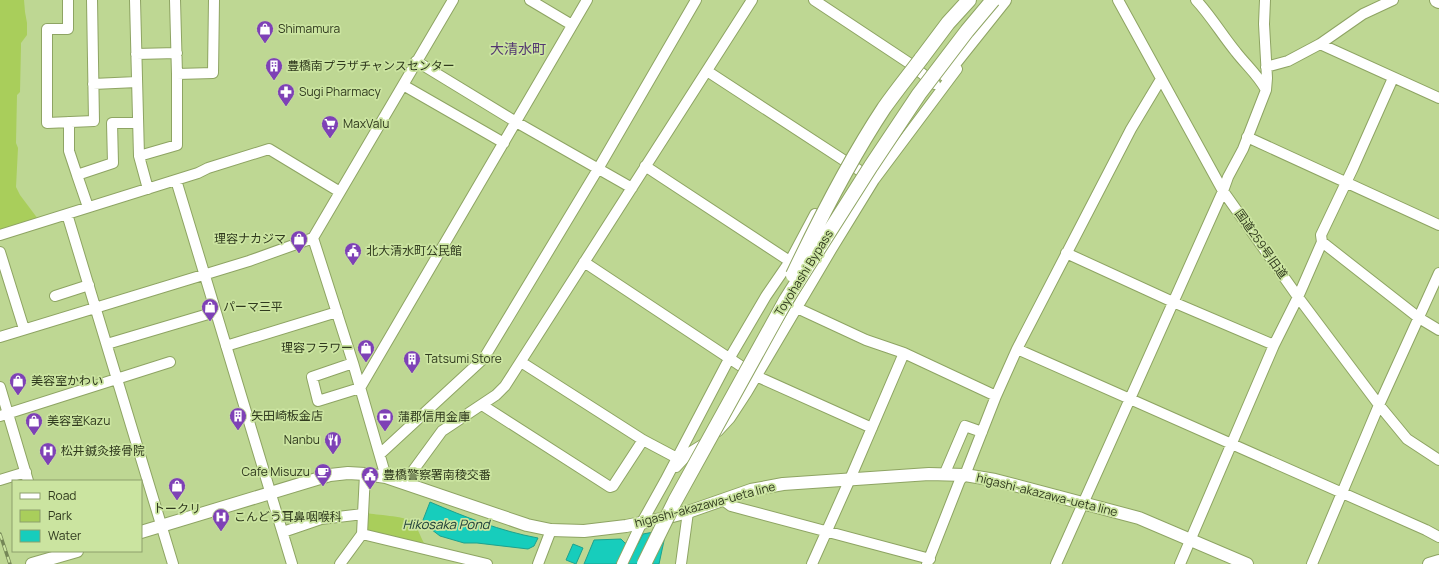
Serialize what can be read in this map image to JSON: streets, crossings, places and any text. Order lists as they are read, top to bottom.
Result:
{
  "streets": {
    "highway": ["Toyohashi Bypass"],
    "main road": ["higashi-akazawa-ueta line"],
    "street": ["国道259号旧道"]
  },
  "districts": ["大清水町"],
  "water": ["Hikosaka Pond"],
  "places": {
    "shop": [
      "Shimamura",
      "理容ナカジマ",
      "パーマ三平",
      "理容フラワー",
      "美容室かわい",
      "美容室Kazu",
      "トークリ"
    ],
    "building": ["豊橋南プラザチャンスセンター", "Tatsumi Store", "矢田崎板金店"],
    "pharmacy": ["Sugi Pharmacy"],
    "supermarket": ["MaxValu"],
    "public building": ["北大清水町公民館", "豊橋警察署南稜交番"],
    "bank": ["蒲郡信用金庫"],
    "restaurant": ["Nanbu"],
    "hospital": ["松井鍼灸接骨院", "こんどう耳鼻咽喉科"],
    "cafe": ["Cafe Misuzu"]
  },
  "legend": ["Road", "Park", "Water"]
}
